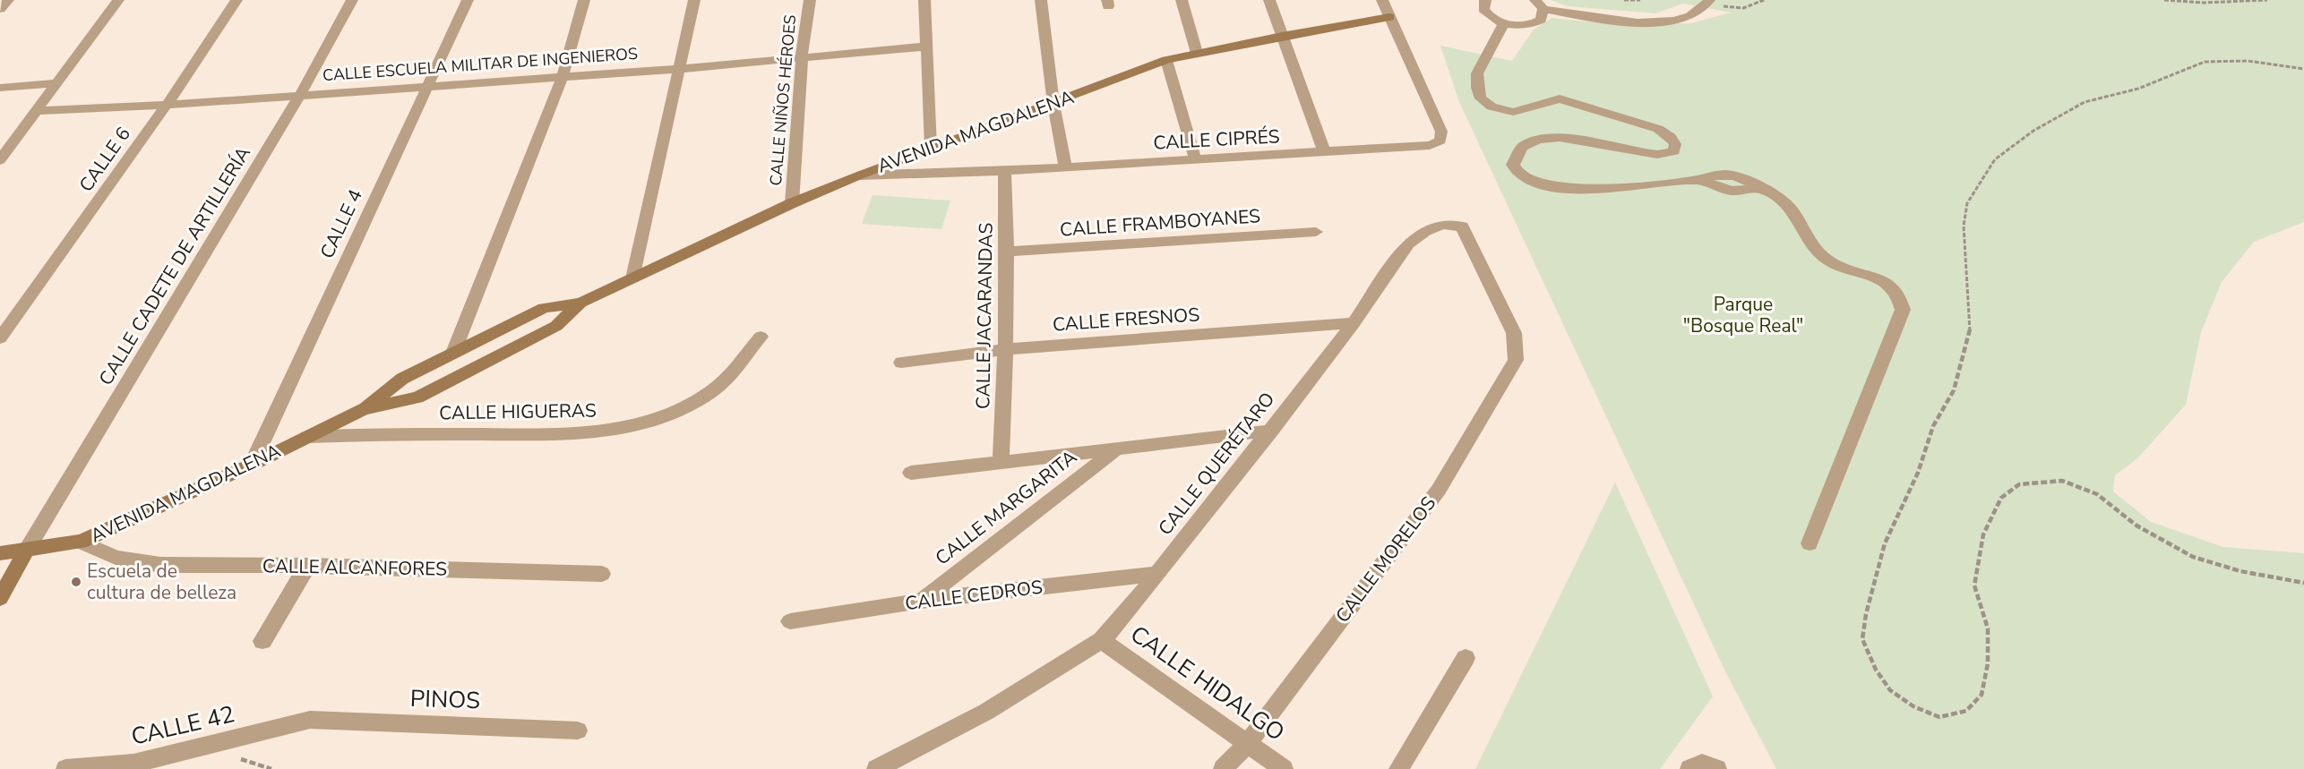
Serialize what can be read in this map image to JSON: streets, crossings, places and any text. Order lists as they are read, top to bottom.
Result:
{
  "streets": {
    "main road": ["AVENIDA MAGDALENA"],
    "street": [
      "CALLE ESCUELA MILITAR DE INGENIEROS",
      "CALLE NIÑOS HÉROES",
      "CALLE CIPRÉS",
      "CALLE 6",
      "CALLE FRAMBOYANES",
      "CALLE 4",
      "CALLE CADETE DE ARTILLERÍA",
      "CALLE JACARANDAS",
      "CALLE FRESNOS",
      "CALLE HIGUERAS",
      "CALLE QUERÉTARO",
      "CALLE MARGARITA",
      "CALLE MORELOS",
      "CALLE ALCANFORES",
      "CALLE CEDROS",
      "CALLE HIDALGO",
      "PINOS",
      "CALLE 42"
    ]
  },
  "crossings": [
    ["CALLE ESCUELA MILITAR DE INGENIEROS", "CALLE NIÑOS HÉROES"],
    ["CALLE ESCUELA MILITAR DE INGENIEROS", "CALLE 6"],
    ["CALLE ESCUELA MILITAR DE INGENIEROS", "CALLE 4"],
    ["CALLE ESCUELA MILITAR DE INGENIEROS", "CALLE CADETE DE ARTILLERÍA"],
    ["CALLE NIÑOS HÉROES", "AVENIDA MAGDALENA"],
    ["AVENIDA MAGDALENA", "CALLE CIPRÉS"],
    ["AVENIDA MAGDALENA", "CALLE 4"],
    ["AVENIDA MAGDALENA", "CALLE CADETE DE ARTILLERÍA"],
    ["AVENIDA MAGDALENA", "CALLE HIGUERAS"],
    ["AVENIDA MAGDALENA", "CALLE ALCANFORES"],
    ["CALLE CIPRÉS", "CALLE JACARANDAS"],
    ["CALLE FRAMBOYANES", "CALLE JACARANDAS"],
    ["CALLE JACARANDAS", "CALLE FRESNOS"],
    ["CALLE FRESNOS", "CALLE QUERÉTARO"],
    ["CALLE QUERÉTARO", "CALLE MORELOS"],
    ["CALLE QUERÉTARO", "CALLE CEDROS"],
    ["CALLE QUERÉTARO", "CALLE HIDALGO"],
    ["CALLE MARGARITA", "CALLE CEDROS"],
    ["CALLE MORELOS", "CALLE HIDALGO"],
    ["PINOS", "CALLE 42"]
  ],
  "parks": ["Parque \"Bosque Real\""],
  "places": ["Escuela de cultura de belleza"]
}
